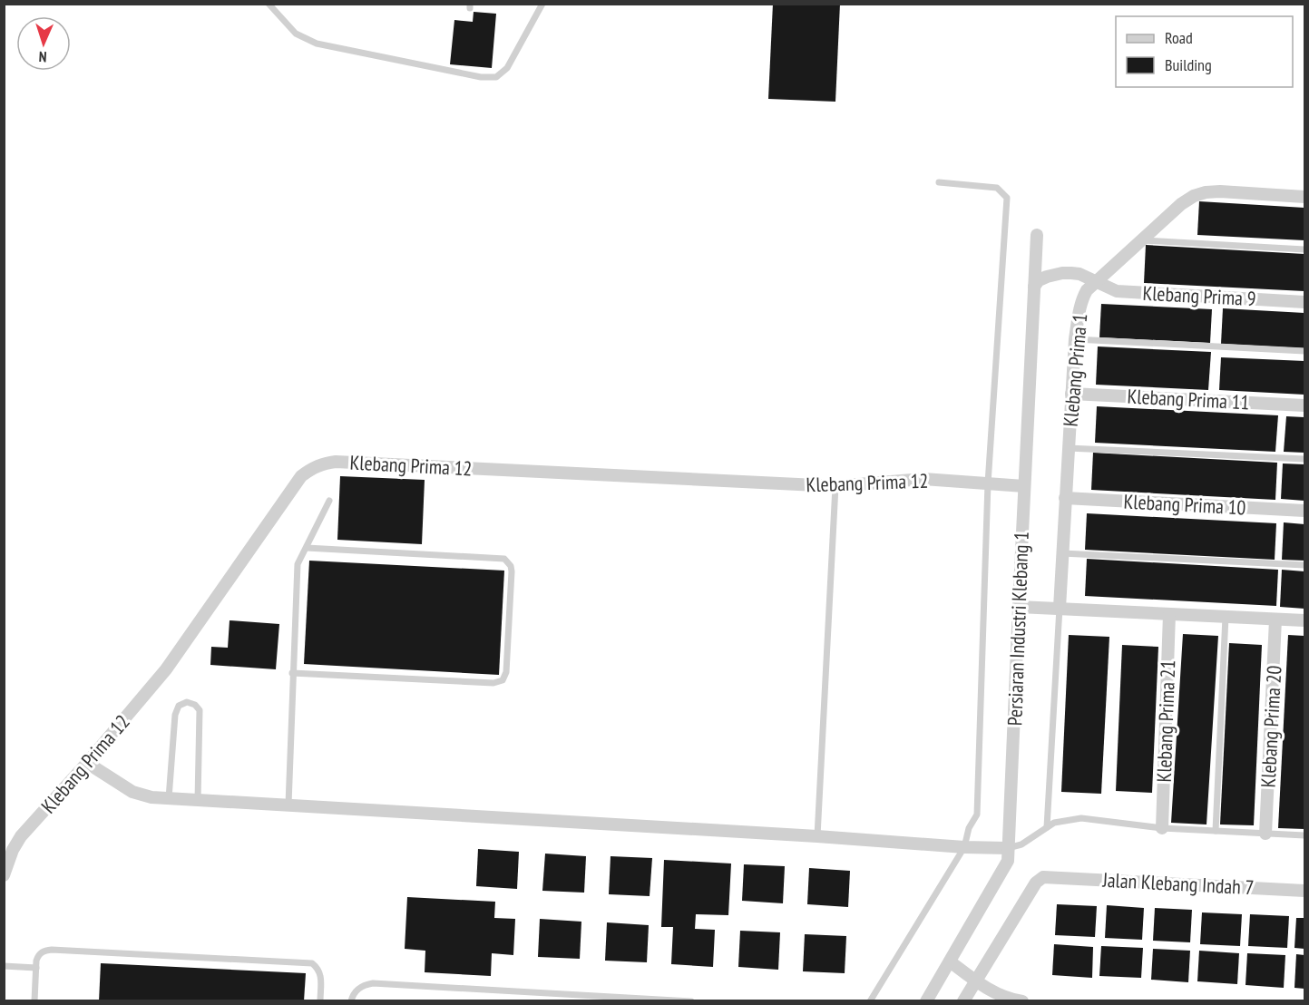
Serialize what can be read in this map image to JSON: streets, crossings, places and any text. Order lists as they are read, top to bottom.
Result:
{
  "streets": {
    "street": [
      "Klebang Prima 9",
      "Klebang Prima 1",
      "Klebang Prima 11",
      "Klebang Prima 12",
      "Klebang Prima 10",
      "Persiaran Industri Klebang 1",
      "Klebang Prima 21",
      "Klebang Prima 20",
      "Jalan Klebang Indah 7"
    ]
  },
  "crossings": [
    ["Klebang Prima 9", "Klebang Prima 1"],
    ["Klebang Prima 9", "Persiaran Industri Klebang 1"],
    ["Klebang Prima 1", "Klebang Prima 11"],
    ["Klebang Prima 1", "Klebang Prima 10"],
    ["Klebang Prima 12", "Persiaran Industri Klebang 1"]
  ],
  "legend": ["Road", "Building"],
  "north": "bottom"
}
